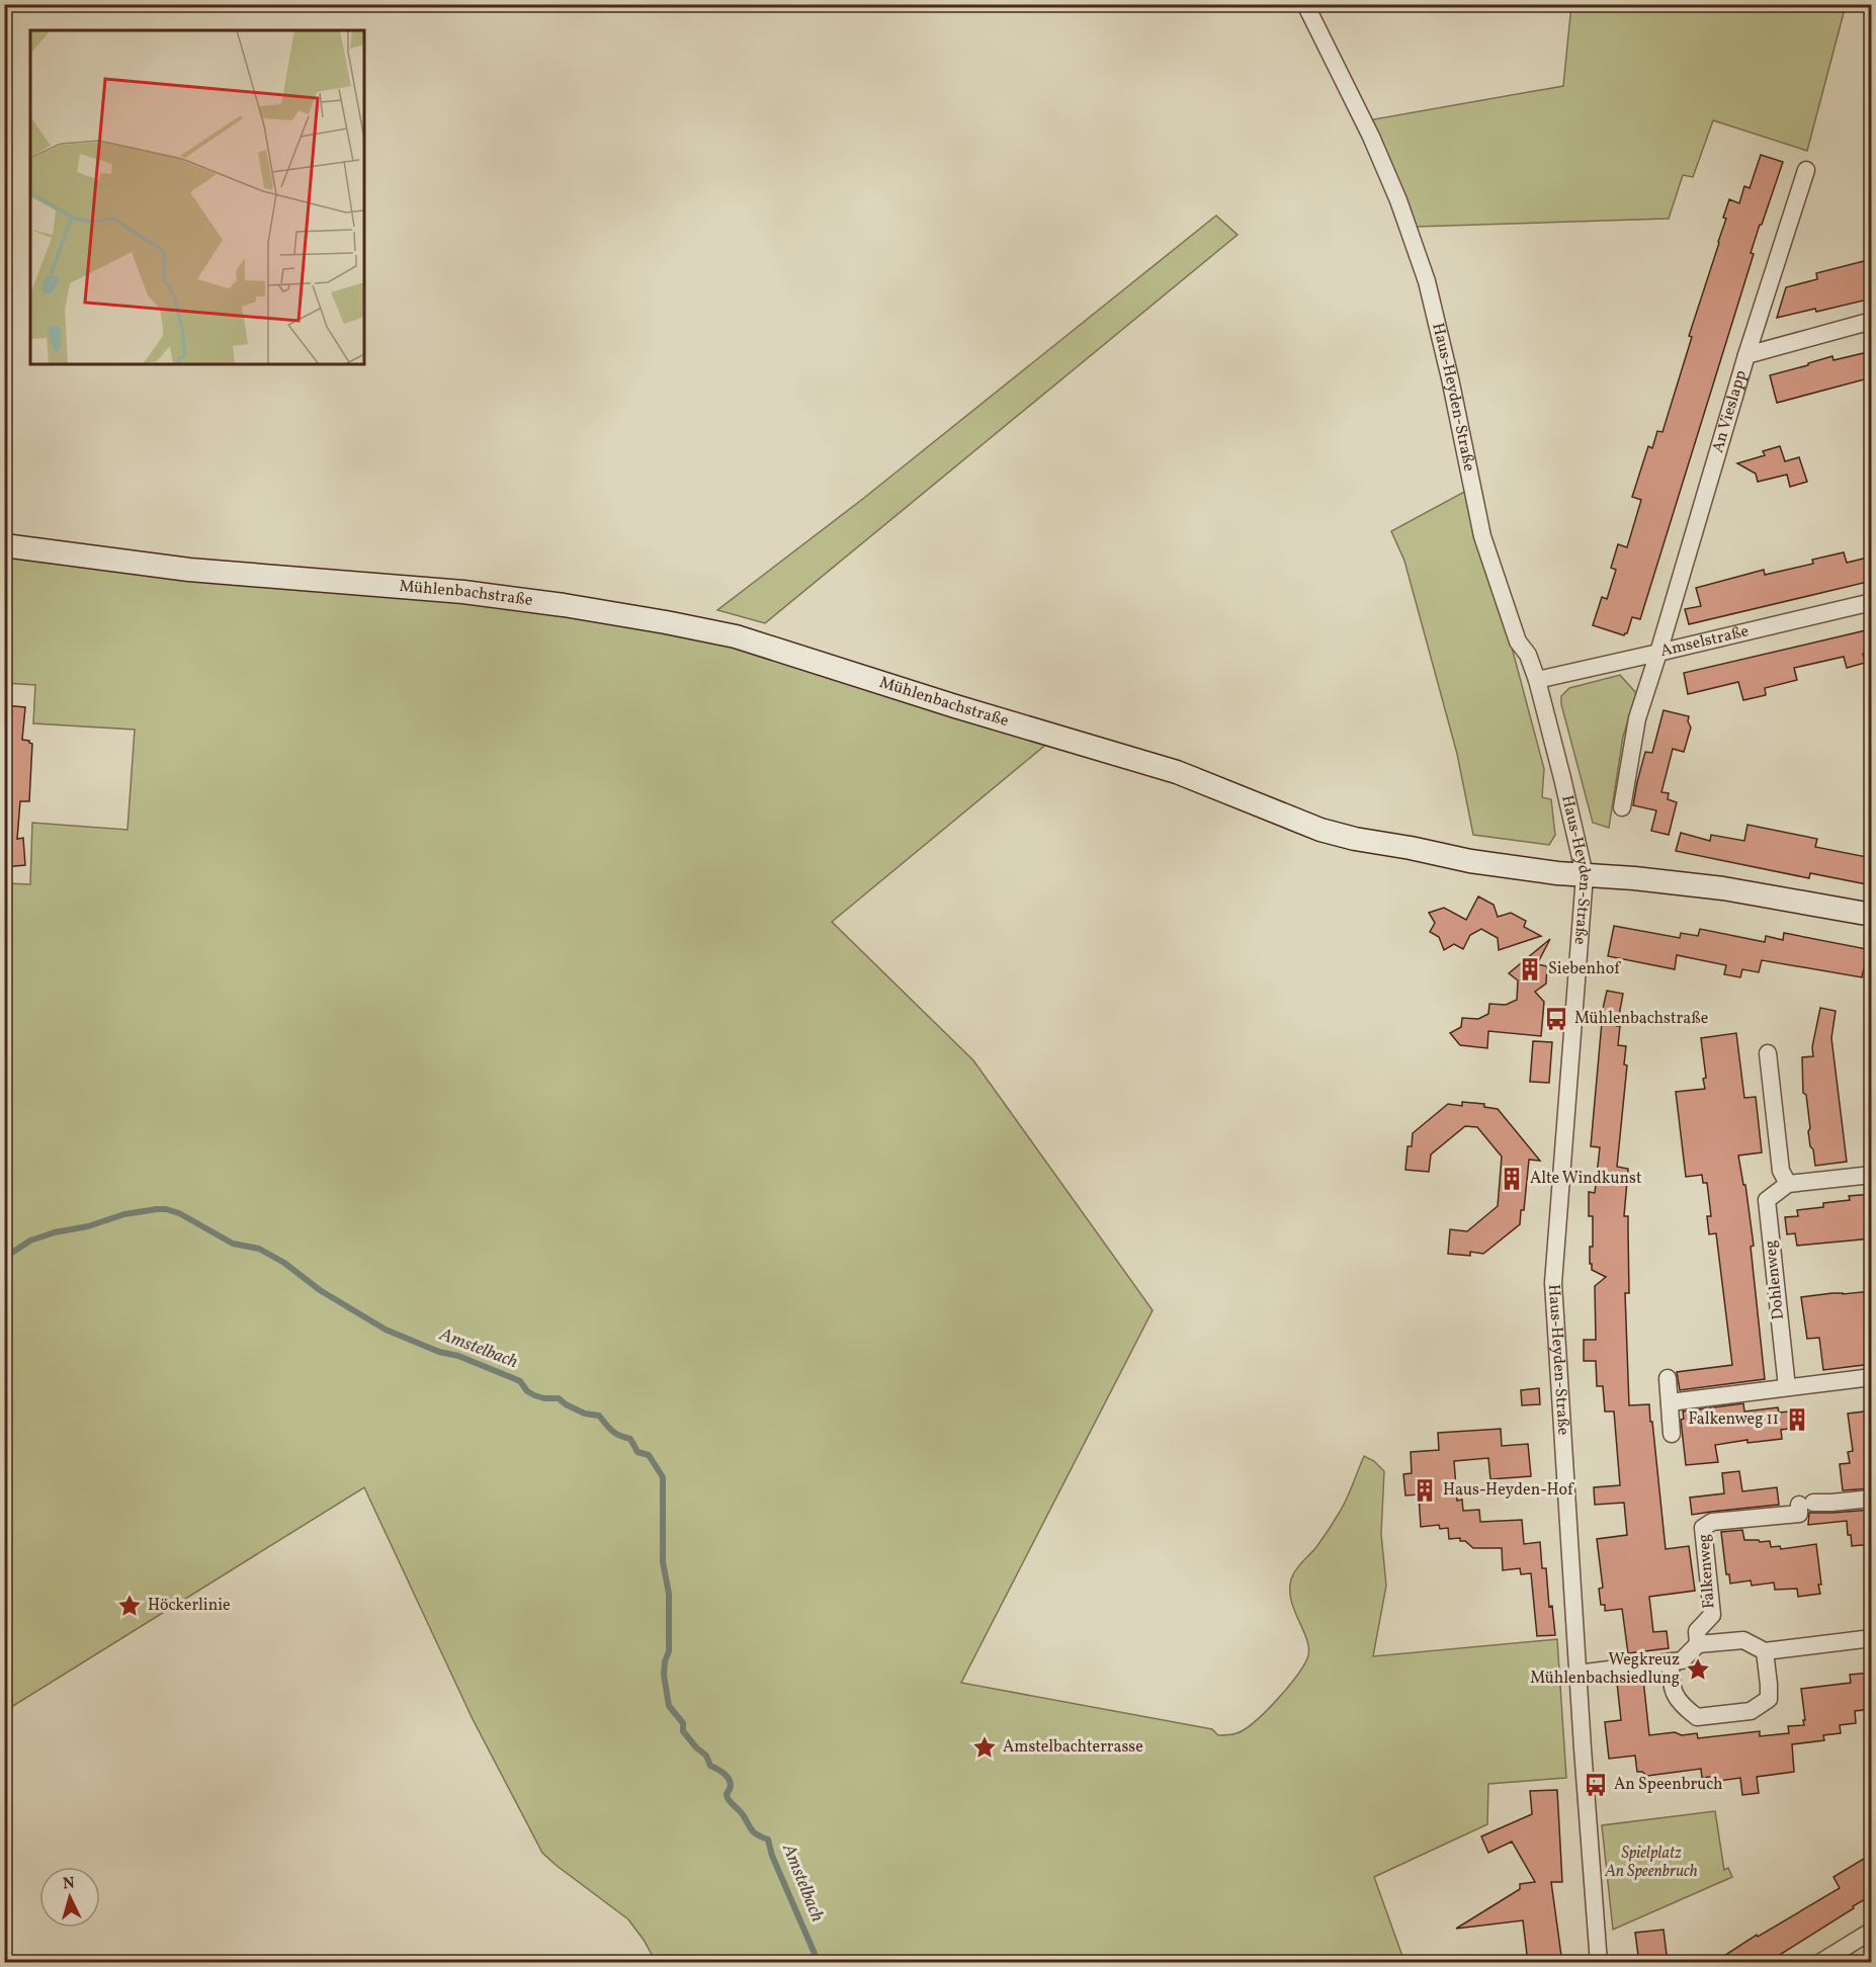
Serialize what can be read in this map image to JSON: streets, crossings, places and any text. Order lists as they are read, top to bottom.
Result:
{
  "streets": {
    "street": [
      "Haus-Heyden-Straße",
      "An Vieslapp",
      "Mühlenbachstraße",
      "Amselstraße",
      "Dohlenweg",
      "Falkenweg"
    ]
  },
  "crossings": [
    ["Haus-Heyden-Straße", "Mühlenbachstraße"],
    ["Haus-Heyden-Straße", "Amselstraße"],
    ["An Vieslapp", "Amselstraße"]
  ],
  "water": ["Amstelbach"],
  "parks": ["Spielplatz An Speenbruch"],
  "places": {
    "building": [
      "Siebenhof",
      "Alte Windkunst",
      "Falkenweg 11",
      "Haus-Heyden-Hof"
    ],
    "bus stop": ["Mühlenbachstraße", "An Speenbruch"],
    "place": ["Höckerlinie", "Wegkreuz Mühlenbachsiedlung", "Amstelbachterrasse"]
  },
  "north": "top"
}
